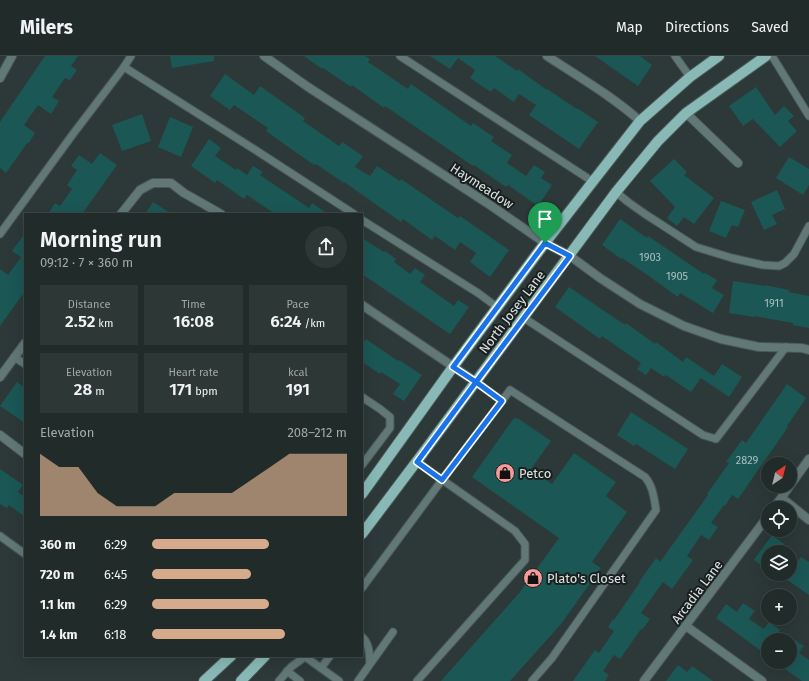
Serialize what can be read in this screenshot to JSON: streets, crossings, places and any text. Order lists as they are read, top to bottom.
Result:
{
  "streets": {
    "main road": ["North Josey Lane"],
    "street": ["Haymeadow", "Arcadia Lane"]
  },
  "crossings": [
    ["Haymeadow", "North Josey Lane"]
  ],
  "places": {
    "shop": ["Petco", "Plato's Closet"]
  },
  "house_numbers": [
    "1903",
    "1905",
    "1911",
    "2829"
  ],
  "north": "top right",
  "page": {
    "header": "Milers",
    "nav": ["Map", "Directions", "Saved"],
    "heading": ["Morning run", "09:12 · 7 × 360 m"],
    "stats": [
      ["Distance", "2.52 km"],
      ["Time", "16:08"],
      ["Pace", "6:24 /km"],
      ["Elevation", "28 m"],
      ["Heart rate", "171 bpm"],
      ["kcal", "191"]
    ],
    "chart": ["Elevation", "208–212 m"],
    "map_buttons": ["+", "−"],
    "list": [
      {
        "name": "360 m",
        "note": "6:29"
      },
      {
        "name": "720 m",
        "note": "6:45"
      },
      {
        "name": "1.1 km",
        "note": "6:29"
      },
      {
        "name": "1.4 km",
        "note": "6:18"
      }
    ]
  }
}
